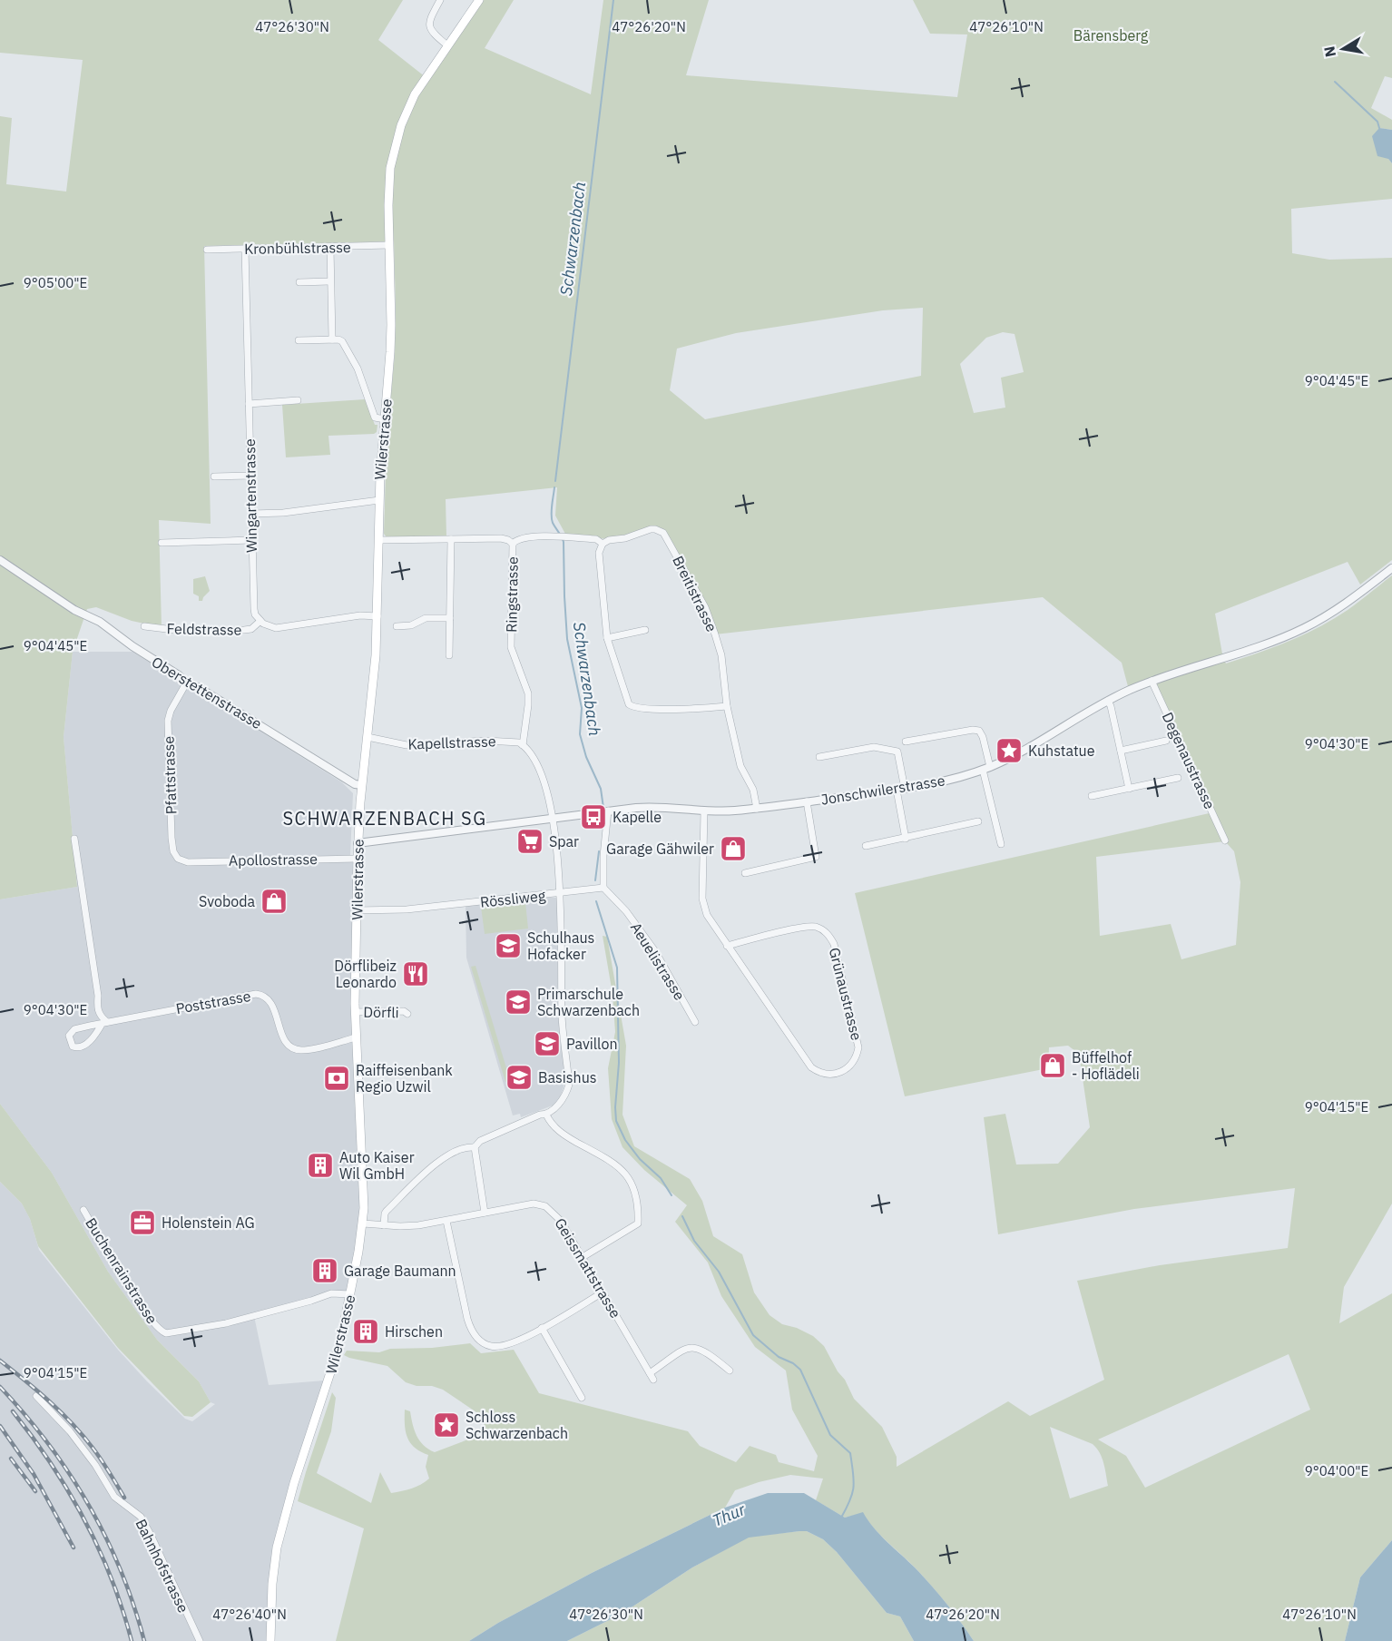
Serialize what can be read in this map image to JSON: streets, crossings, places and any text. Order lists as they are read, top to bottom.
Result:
{
  "streets": {
    "main road": ["Wilerstrasse"],
    "street": [
      "Kronbühlstrasse",
      "Wingartenstrasse",
      "Breitistrasse",
      "Ringstrasse",
      "Feldstrasse",
      "Oberstettenstrasse",
      "Kapellstrasse",
      "Degenaustrasse",
      "Pfattstrasse",
      "Jonschwilerstrasse",
      "Apollostrasse",
      "Rössliweg",
      "Aeuelistrasse",
      "Grünaustrasse",
      "Poststrasse",
      "Dörfli",
      "Geissmattstrasse",
      "Buchenrainstrasse",
      "Bahnhofstrasse"
    ]
  },
  "crossings": [
    ["Kronbühlstrasse", "Wilerstrasse"],
    ["Kronbühlstrasse", "Wingartenstrasse"],
    ["Wilerstrasse", "Ringstrasse"],
    ["Wilerstrasse", "Oberstettenstrasse"],
    ["Wilerstrasse", "Kapellstrasse"],
    ["Wilerstrasse", "Jonschwilerstrasse"],
    ["Wilerstrasse", "Apollostrasse"],
    ["Wilerstrasse", "Rössliweg"],
    ["Wilerstrasse", "Poststrasse"],
    ["Wilerstrasse", "Dörfli"],
    ["Wilerstrasse", "Geissmattstrasse"],
    ["Wilerstrasse", "Buchenrainstrasse"],
    ["Wingartenstrasse", "Feldstrasse"],
    ["Breitistrasse", "Ringstrasse"],
    ["Breitistrasse", "Jonschwilerstrasse"],
    ["Ringstrasse", "Kapellstrasse"],
    ["Oberstettenstrasse", "Pfattstrasse"],
    ["Degenaustrasse", "Jonschwilerstrasse"],
    ["Pfattstrasse", "Apollostrasse"],
    ["Jonschwilerstrasse", "Grünaustrasse"],
    ["Rössliweg", "Aeuelistrasse"]
  ],
  "districts": ["SCHWARZENBACH SG"],
  "water": ["Schwarzenbach", "Thur"],
  "parks": ["Bärensberg"],
  "places": {
    "place": ["Kuhstatue", "Schloss Schwarzenbach"],
    "bus stop": ["Kapelle"],
    "supermarket": ["Spar"],
    "shop": ["Garage Gähwiler", "Svoboda", "Büffelhof - Hoflädeli"],
    "school or university": [
      "Schulhaus Hofacker",
      "Primarschule Schwarzenbach",
      "Pavillon",
      "Basishus"
    ],
    "restaurant": ["Dörflibeiz Leonardo"],
    "bank": ["Raiffeisenbank Regio Uzwil"],
    "building": ["Auto Kaiser Wil GmbH", "Garage Baumann", "Hirschen"],
    "office": ["Holenstein AG"]
  },
  "north": "left",
  "coordinates": [
    "47°26'30\"N",
    "47°26'20\"N",
    "47°26'10\"N",
    "9°05'00\"E",
    "9°04'45\"E",
    "9°04'30\"E",
    "9°04'15\"E",
    "9°04'00\"E",
    "47°26'40\"N"
  ]
}
